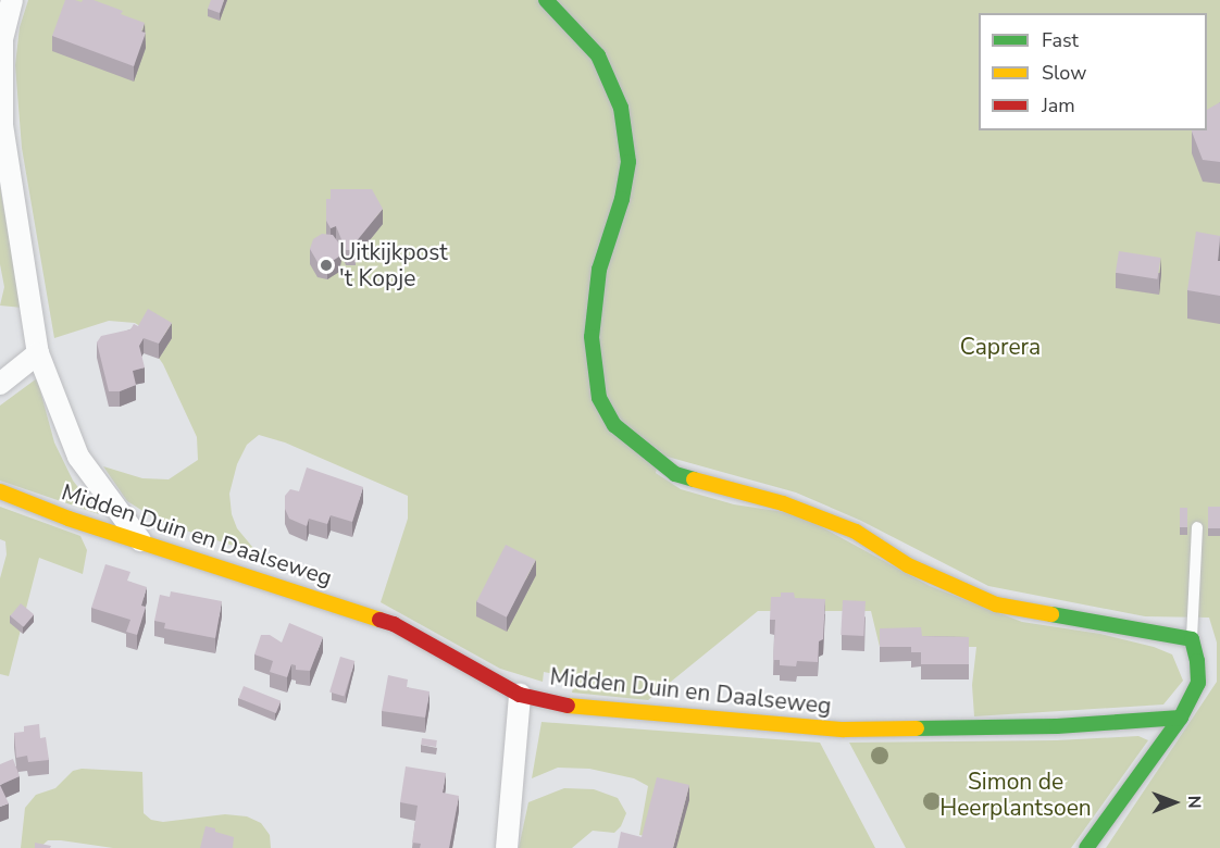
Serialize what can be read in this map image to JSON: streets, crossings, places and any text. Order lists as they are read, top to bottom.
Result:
{
  "streets": {
    "street": ["Midden Duin en Daalseweg"]
  },
  "parks": ["Caprera", "Simon de Heerplantsoen"],
  "places": ["Uitkijkpost 't Kopje"],
  "legend": ["Fast", "Slow", "Jam"],
  "north": "right"
}
